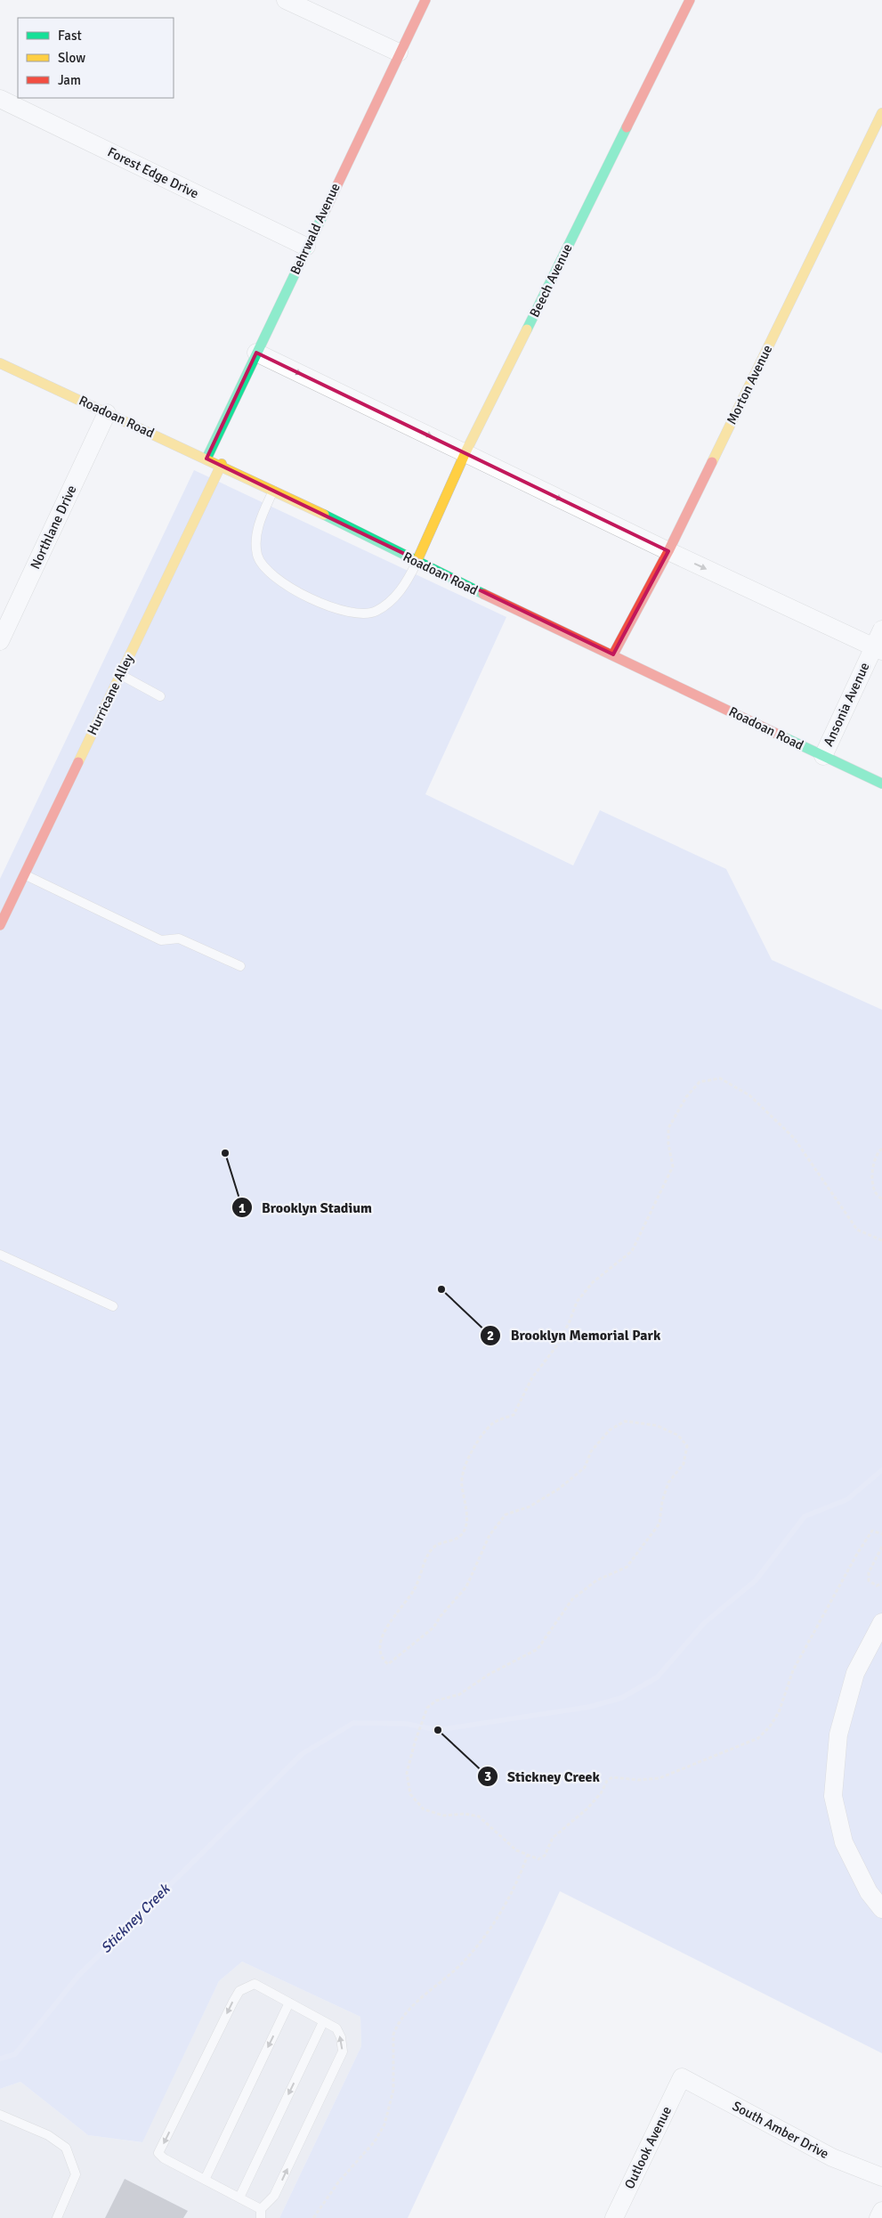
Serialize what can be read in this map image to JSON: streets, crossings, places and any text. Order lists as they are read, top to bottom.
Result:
{
  "streets": {
    "street": [
      "Forest Edge Drive",
      "Behrwald Avenue",
      "Beech Avenue",
      "Morton Avenue",
      "Roadoan Road",
      "Northlane Drive",
      "Hurricane Alley",
      "Ansonia Avenue",
      "South Amber Drive",
      "Outlook Avenue"
    ]
  },
  "crossings": [
    ["Forest Edge Drive", "Behrwald Avenue"],
    ["Behrwald Avenue", "Roadoan Road"],
    ["Beech Avenue", "Roadoan Road"],
    ["Morton Avenue", "Roadoan Road"],
    ["Roadoan Road", "Northlane Drive"],
    ["Roadoan Road", "Hurricane Alley"],
    ["Roadoan Road", "Ansonia Avenue"],
    ["South Amber Drive", "Outlook Avenue"]
  ],
  "water": ["Stickney Creek"],
  "places": ["Brooklyn Stadium", "Brooklyn Memorial Park", "Stickney Creek"],
  "legend": ["Fast", "Slow", "Jam"]
}
